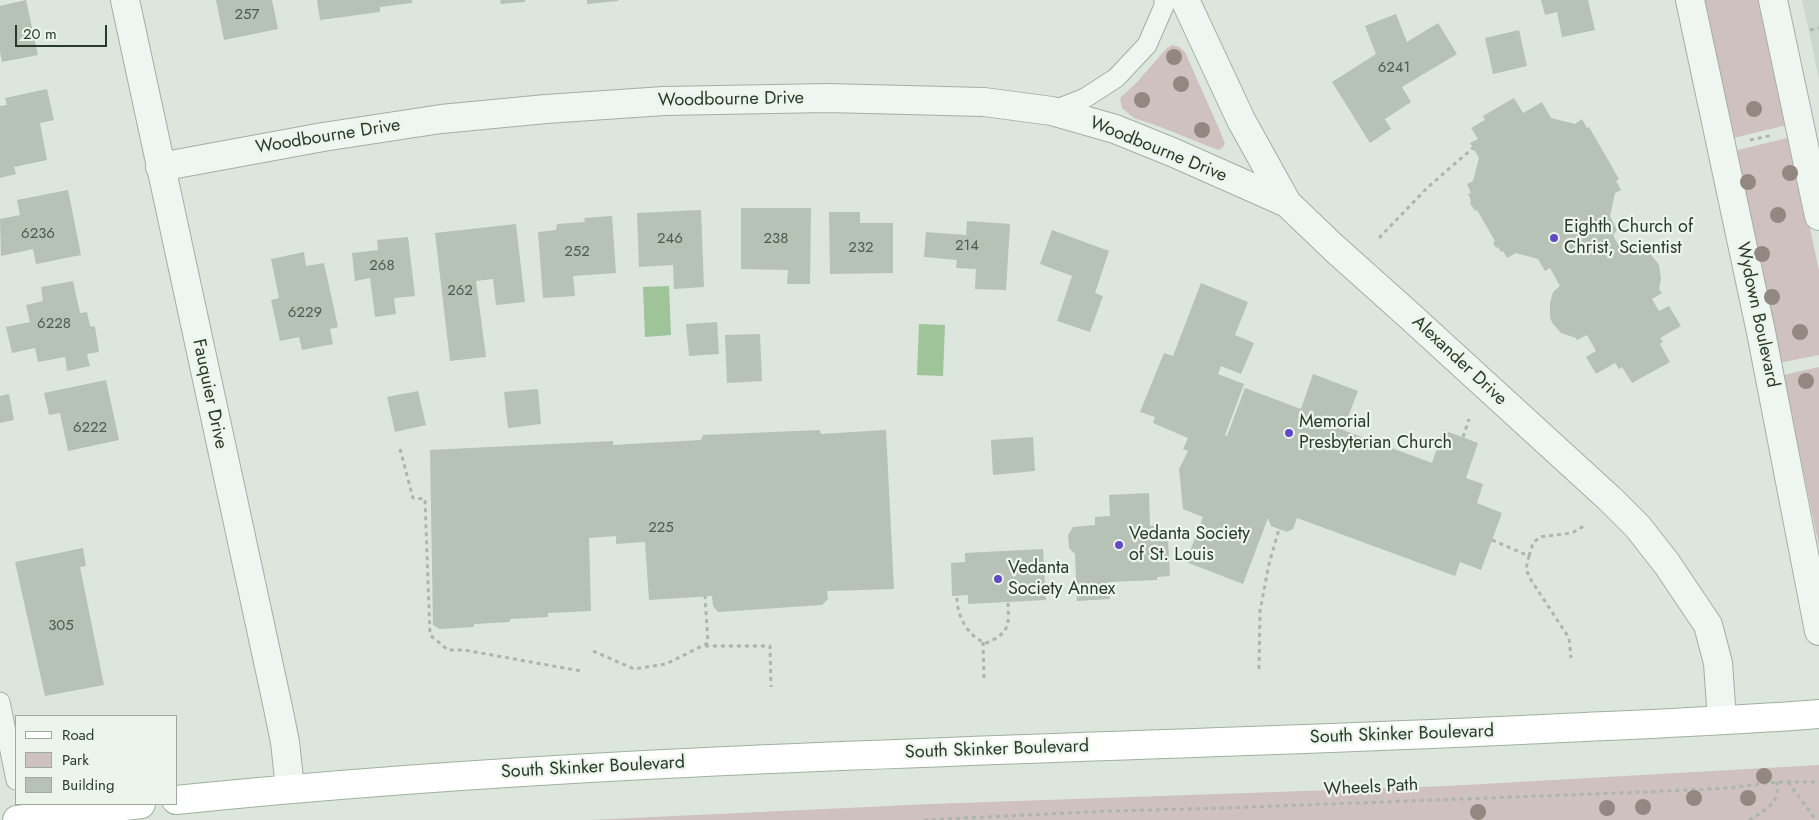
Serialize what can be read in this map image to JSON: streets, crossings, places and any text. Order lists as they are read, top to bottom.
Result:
{
  "streets": {
    "main road": ["South Skinker Boulevard"],
    "street": [
      "Woodbourne Drive",
      "Wydown Boulevard",
      "Alexander Drive",
      "Fauquier Drive"
    ],
    "path": ["Wheels Path"]
  },
  "crossings": [
    ["Woodbourne Drive", "Alexander Drive"],
    ["Woodbourne Drive", "Fauquier Drive"],
    ["Alexander Drive", "South Skinker Boulevard"],
    ["Fauquier Drive", "South Skinker Boulevard"]
  ],
  "places": [
    "Eighth Church of Christ, Scientist",
    "Memorial Presbyterian Church",
    "Vedanta Society of St. Louis",
    "Vedanta Society Annex"
  ],
  "house_numbers": [
    "257",
    "6241",
    "6236",
    "246",
    "238",
    "214",
    "232",
    "252",
    "268",
    "262",
    "6229",
    "6228",
    "6222",
    "225",
    "305"
  ],
  "legend": ["Road", "Park", "Building"],
  "scale_bar": "20 m"
}
